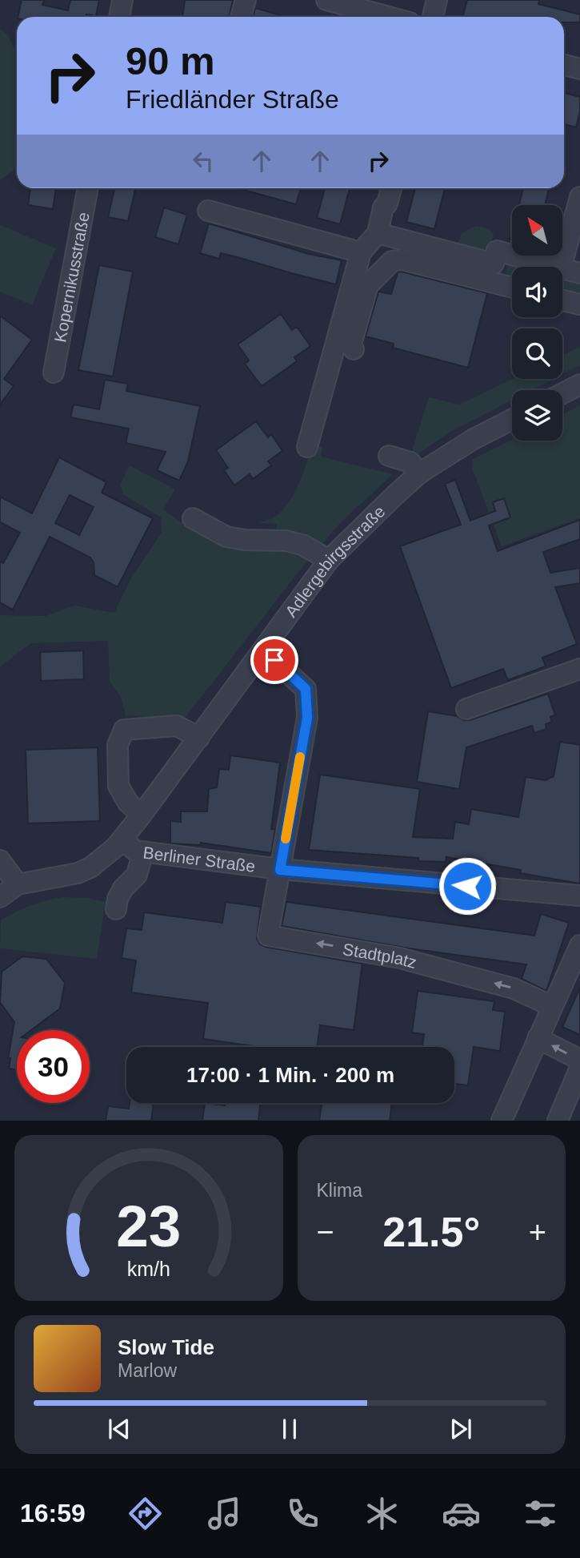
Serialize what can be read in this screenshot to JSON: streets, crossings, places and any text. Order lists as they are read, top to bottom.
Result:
{
  "streets": {
    "street": [
      "Kopernikusstraße",
      "Adlergebirgsstraße",
      "Berliner Straße",
      "Stadtplatz"
    ]
  },
  "crossings": [
    ["Adlergebirgsstraße", "Berliner Straße"],
    ["Berliner Straße", "Stadtplatz"]
  ],
  "one_way": ["Stadtplatz"],
  "north": "top left",
  "page": {
    "turn": ["90 m", "Friedländer Straße"],
    "limit": "30",
    "trip": "17:00 · 1 Min. · 200 m",
    "tile": "Klima",
    "heat": ["−", "21.5°", "+"],
    "song": ["Slow Tide", "Marlow"],
    "tabs": "16:59",
    "gauge": ["23", "km/h"]
  }
}
